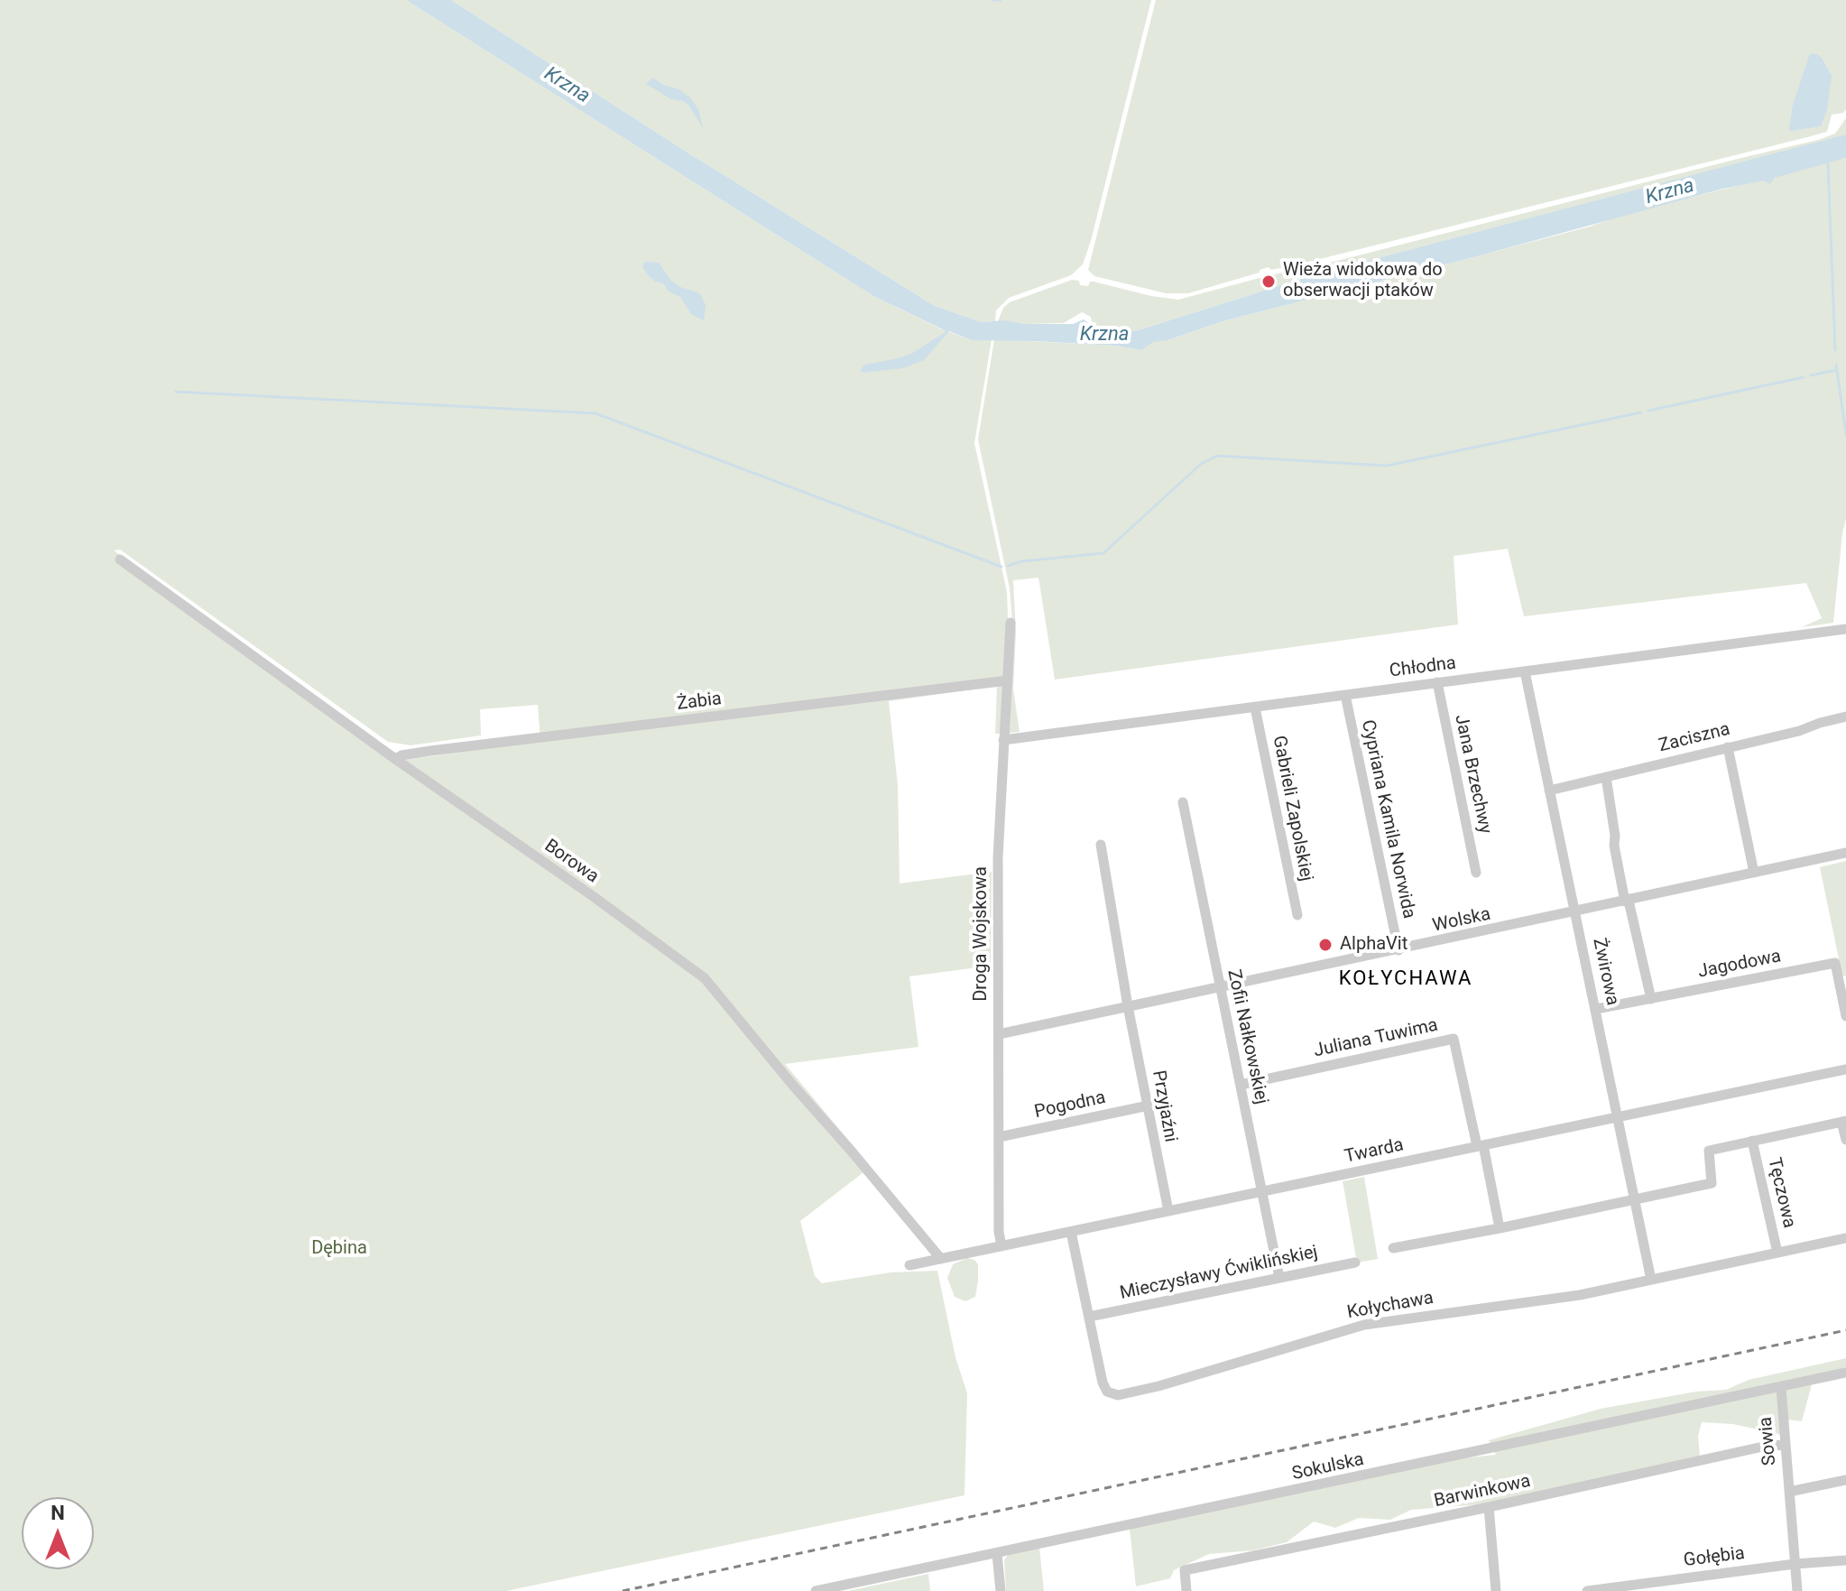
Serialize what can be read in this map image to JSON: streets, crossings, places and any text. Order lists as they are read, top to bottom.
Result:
{
  "streets": {
    "street": [
      "Chłodna",
      "Żabia",
      "Zaciszna",
      "Jana Brzechwy",
      "Gabrieli Zapolskiej",
      "Cypriana Kamila Norwida",
      "Borowa",
      "Wolska",
      "Droga Wojskowa",
      "Jagodowa",
      "Żwirowa",
      "Zofii Nałkowskiej",
      "Juliana Tuwima",
      "Pogodna",
      "Przyjaźni",
      "Twarda",
      "Tęczowa",
      "Mieczysławy Ćwiklińskiej",
      "Kołychawa",
      "Sowia",
      "Sokulska",
      "Barwinkowa",
      "Gołębia"
    ]
  },
  "crossings": [
    ["Chłodna", "Jana Brzechwy"],
    ["Chłodna", "Gabrieli Zapolskiej"],
    ["Chłodna", "Cypriana Kamila Norwida"],
    ["Chłodna", "Droga Wojskowa"],
    ["Chłodna", "Żwirowa"],
    ["Żabia", "Borowa"],
    ["Żabia", "Droga Wojskowa"],
    ["Zaciszna", "Żwirowa"],
    ["Cypriana Kamila Norwida", "Wolska"],
    ["Borowa", "Twarda"],
    ["Wolska", "Droga Wojskowa"],
    ["Wolska", "Żwirowa"],
    ["Wolska", "Zofii Nałkowskiej"],
    ["Wolska", "Przyjaźni"],
    ["Droga Wojskowa", "Pogodna"],
    ["Droga Wojskowa", "Twarda"],
    ["Jagodowa", "Żwirowa"],
    ["Żwirowa", "Twarda"],
    ["Żwirowa", "Kołychawa"],
    ["Zofii Nałkowskiej", "Juliana Tuwima"],
    ["Zofii Nałkowskiej", "Twarda"],
    ["Zofii Nałkowskiej", "Mieczysławy Ćwiklińskiej"],
    ["Juliana Tuwima", "Twarda"],
    ["Pogodna", "Przyjaźni"],
    ["Przyjaźni", "Twarda"],
    ["Twarda", "Kołychawa"],
    ["Tęczowa", "Kołychawa"],
    ["Mieczysławy Ćwiklińskiej", "Kołychawa"],
    ["Sowia", "Sokulska"],
    ["Sowia", "Barwinkowa"],
    ["Sowia", "Gołębia"]
  ],
  "districts": ["KOŁYCHAWA"],
  "water": ["Krzna"],
  "parks": ["Dębina"],
  "places": ["Wieża widokowa do obserwacji ptaków", "AlphaVit"],
  "north": "top"
}
